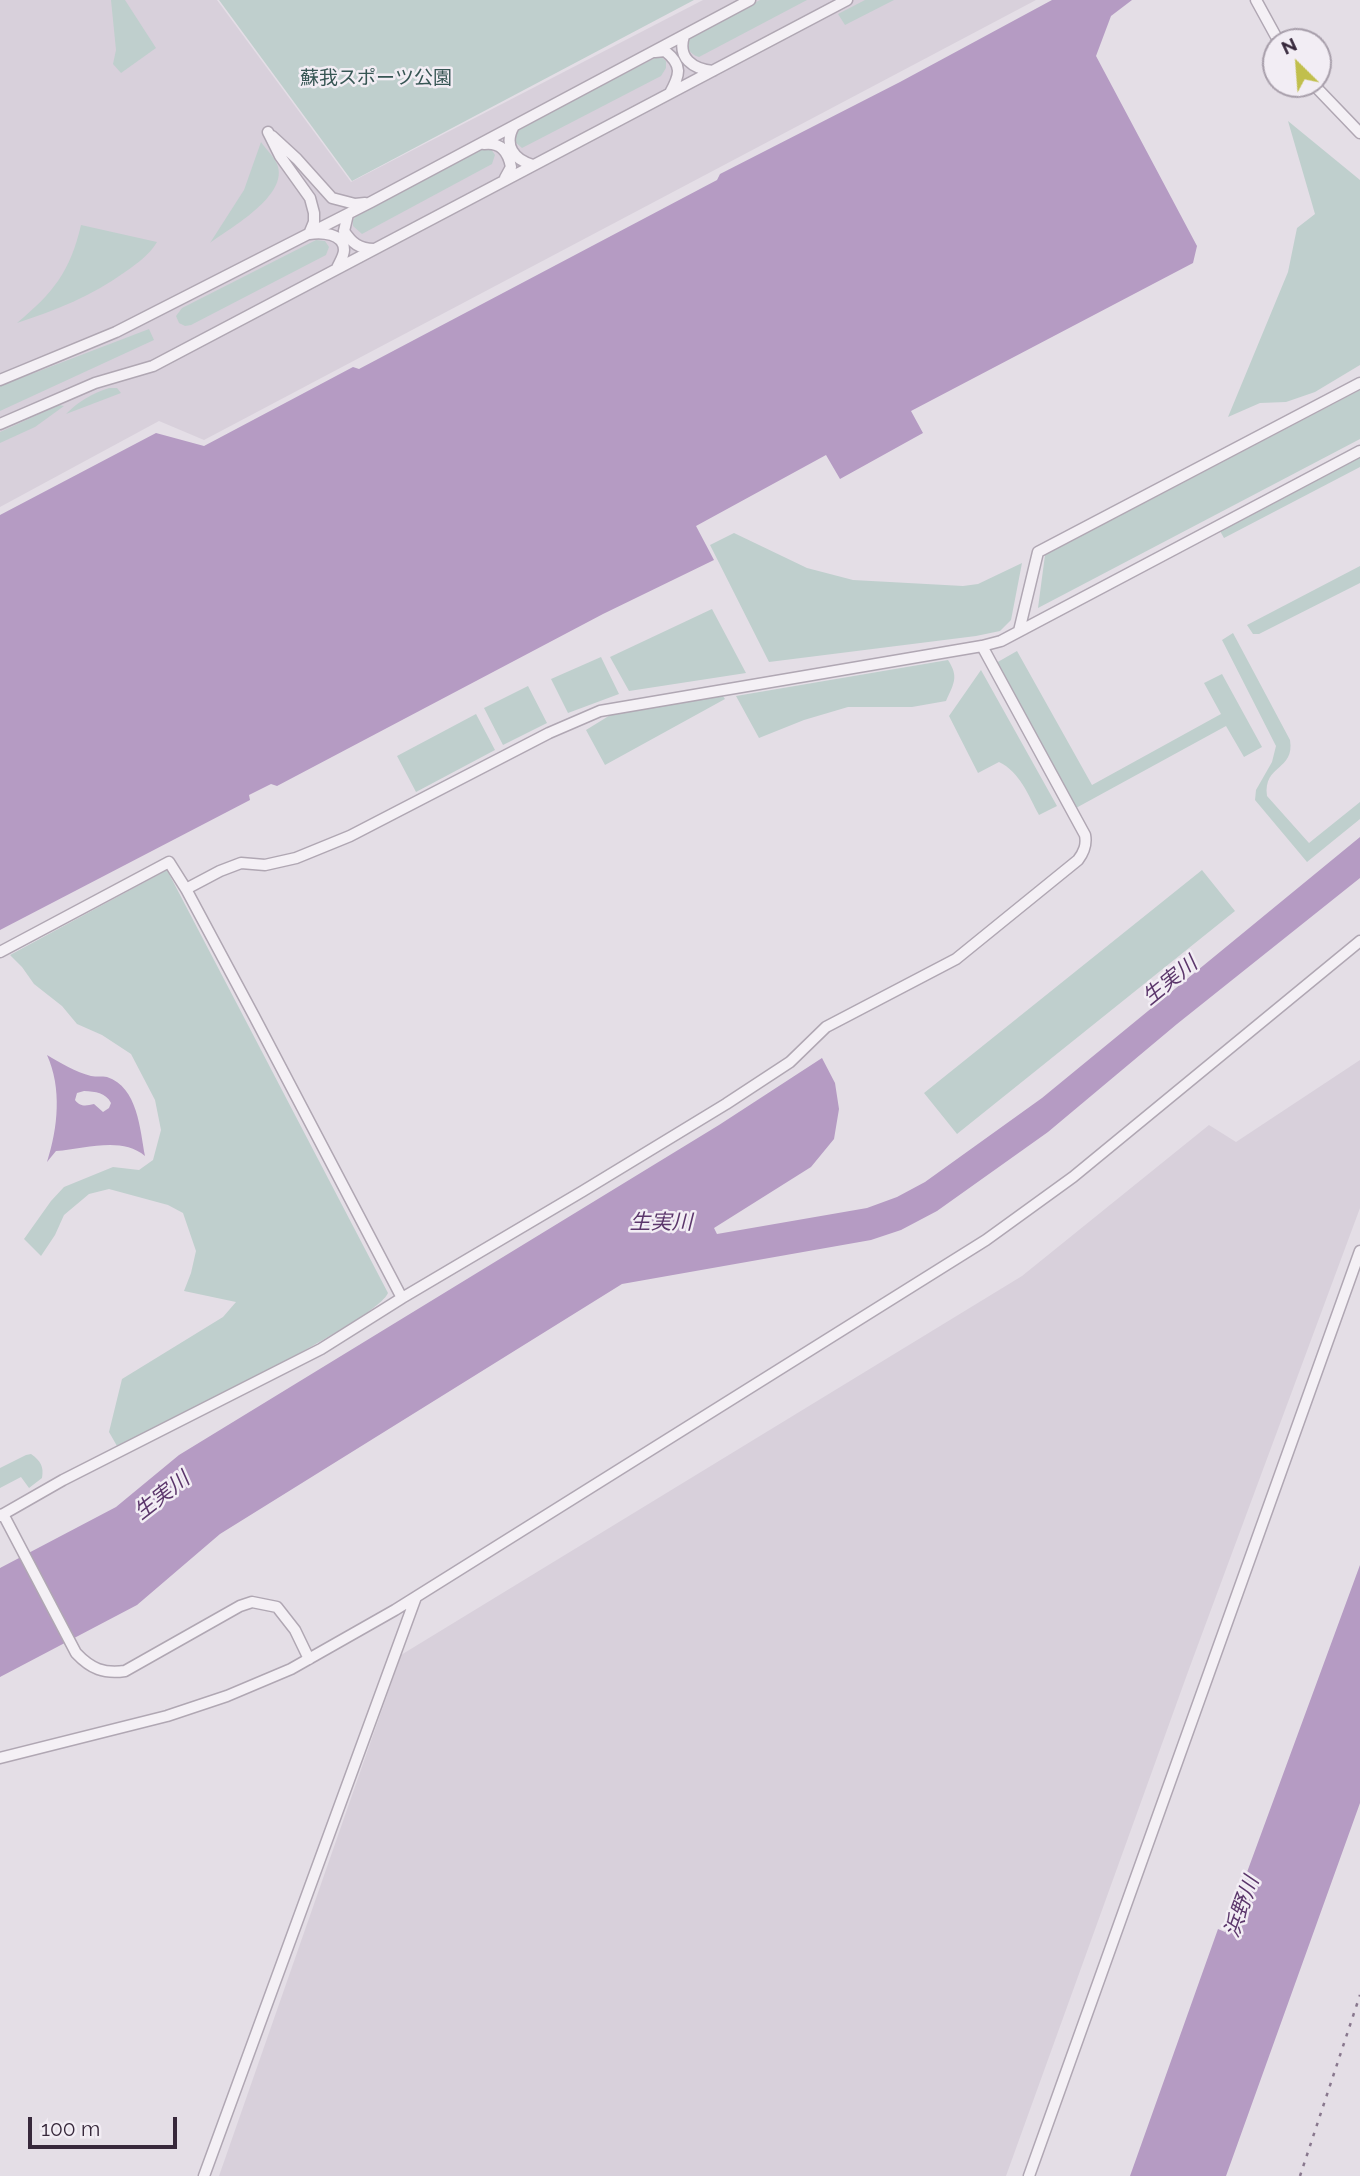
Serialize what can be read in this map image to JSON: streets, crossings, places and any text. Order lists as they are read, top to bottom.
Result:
{
  "water": ["生実川", "浜野川"],
  "parks": ["蘇我スポーツ公園"],
  "scale_bar": "100 m",
  "north": "top left"
}
